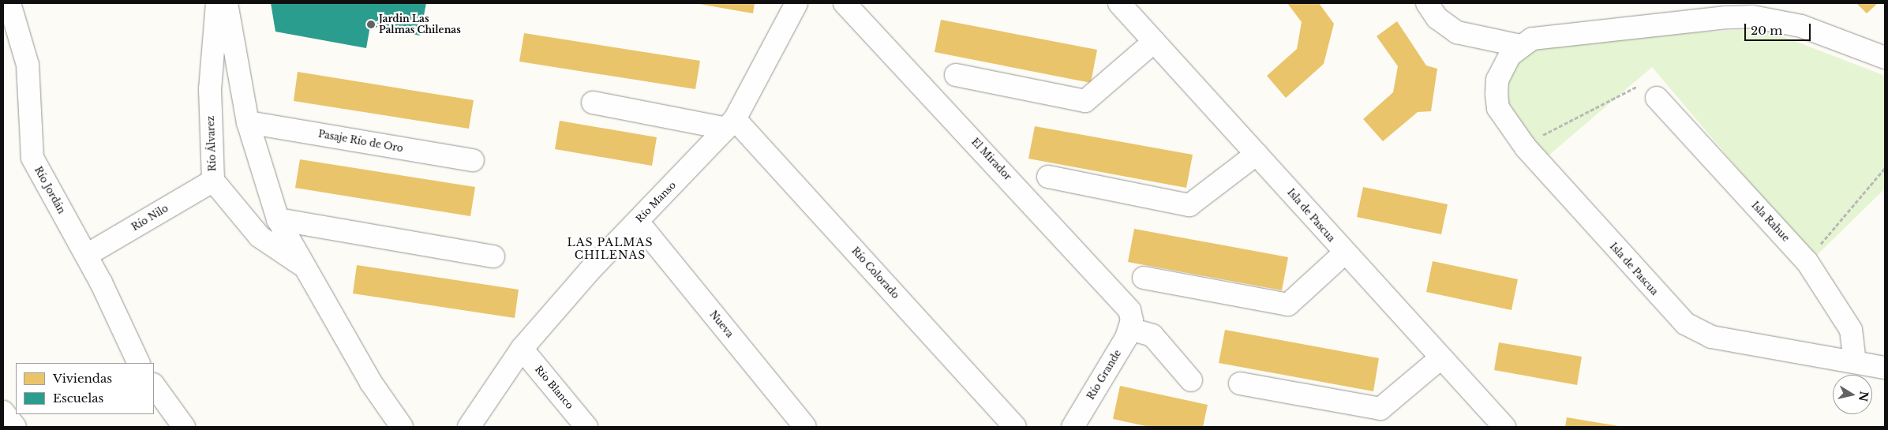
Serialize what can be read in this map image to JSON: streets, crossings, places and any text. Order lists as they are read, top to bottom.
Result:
{
  "streets": {
    "street": [
      "Pasaje Río de Oro",
      "Río Álvarez",
      "El Mirador",
      "Río Jordán",
      "Río Manso",
      "Isla de Pascua",
      "Río Nilo",
      "Isla Rahue",
      "Río Colorado",
      "Nueva",
      "Río Grande",
      "Río Blanco"
    ]
  },
  "crossings": [
    ["Pasaje Río de Oro", "Río Álvarez"],
    ["Río Álvarez", "Río Nilo"],
    ["El Mirador", "Río Grande"],
    ["Río Jordán", "Río Nilo"],
    ["Río Manso", "Río Colorado"],
    ["Río Manso", "Nueva"],
    ["Río Manso", "Río Blanco"],
    ["Isla de Pascua", "Isla Rahue"]
  ],
  "districts": ["LAS PALMAS CHILENAS"],
  "places": ["Jardin Las Palmas Chilenas"],
  "legend": ["Viviendas", "Escuelas"],
  "scale_bar": "20 m",
  "north": "right"
}
